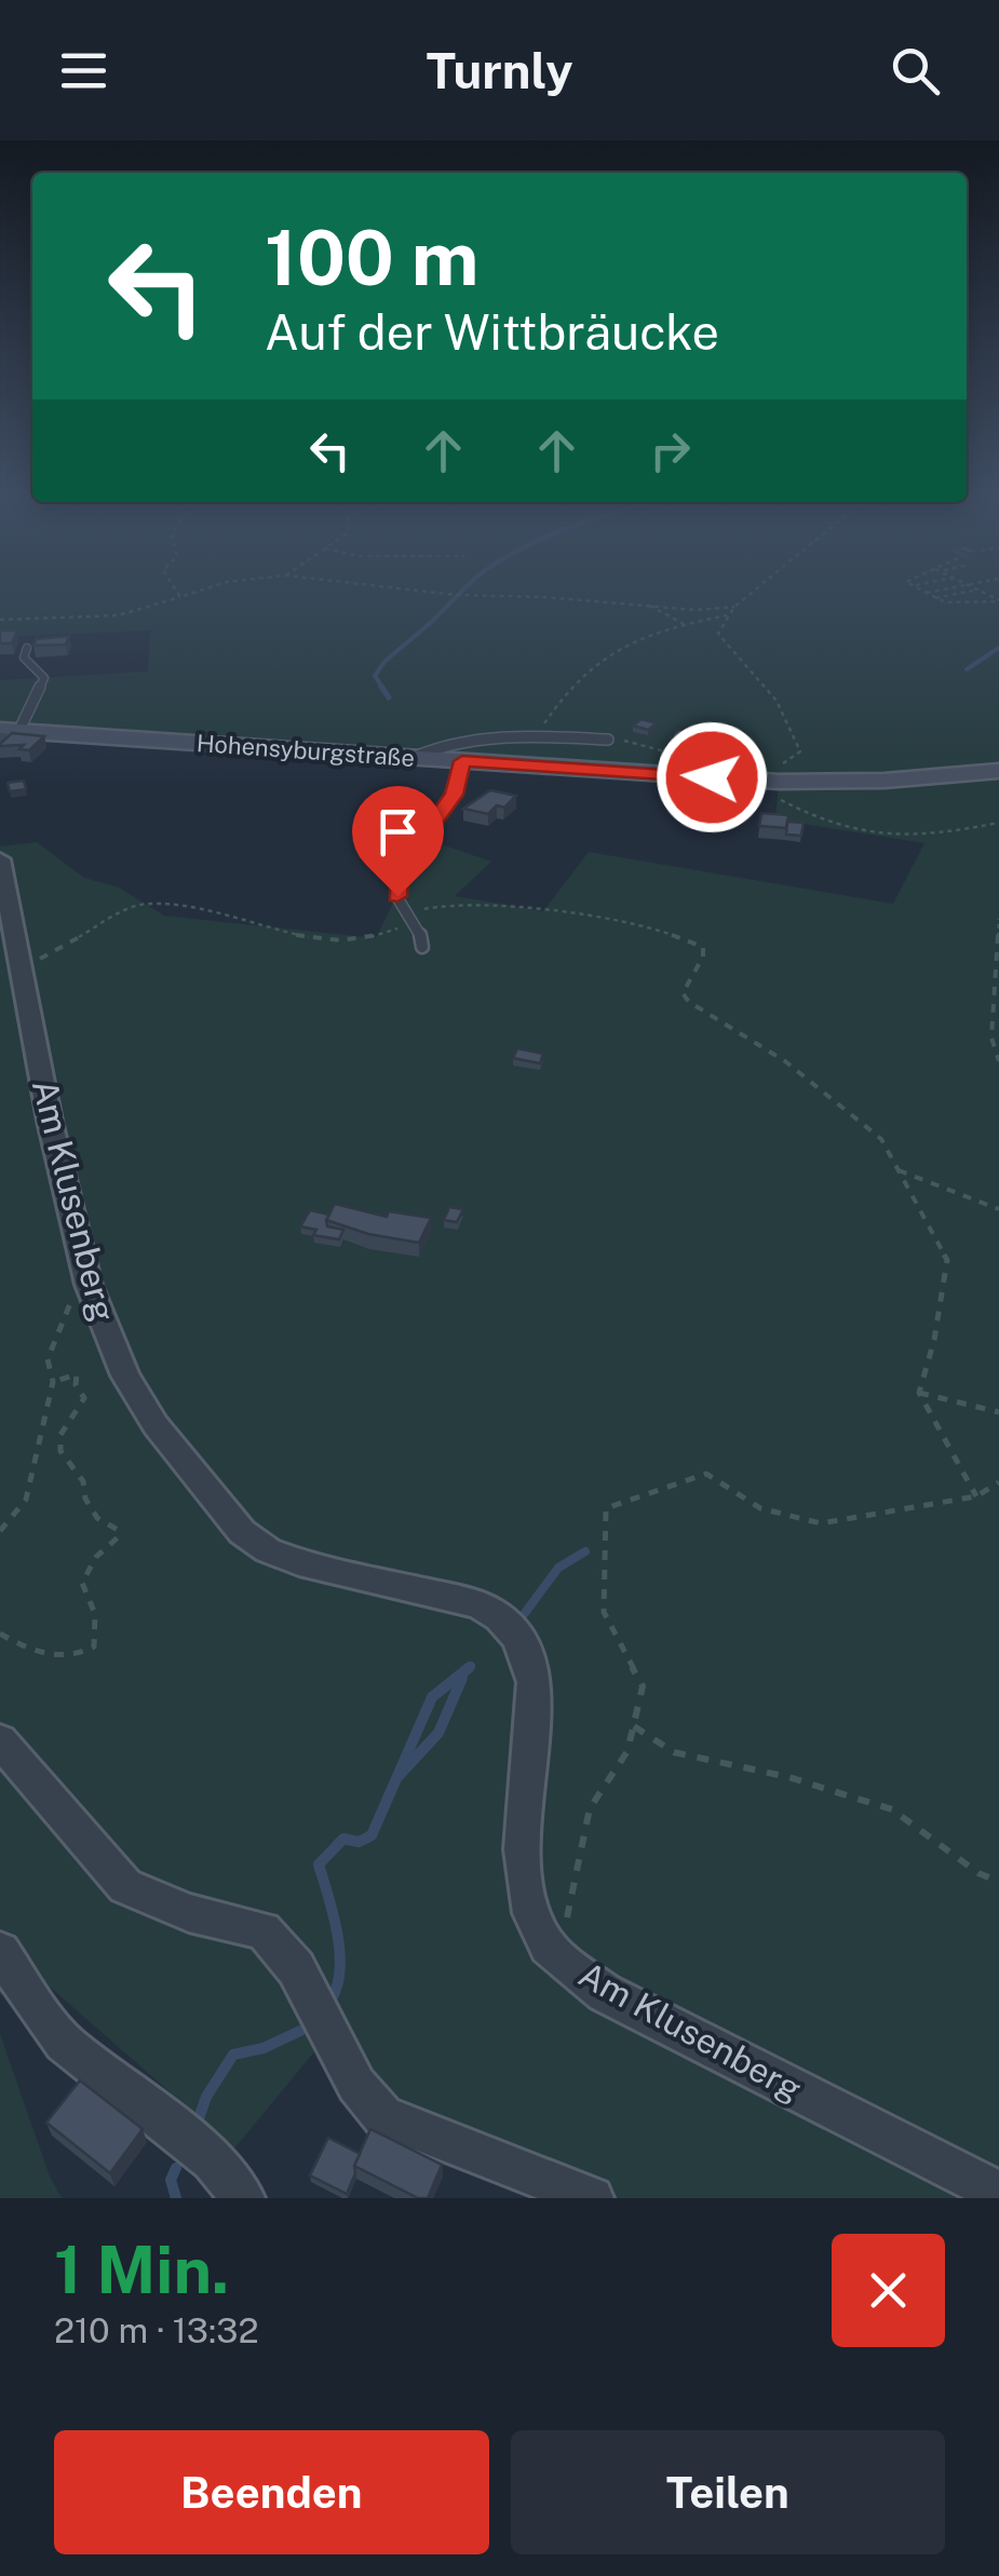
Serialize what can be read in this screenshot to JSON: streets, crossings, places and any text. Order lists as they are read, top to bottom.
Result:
{
  "streets": {
    "main road": ["Hohensyburgstraße"],
    "street": ["Am Klusenberg"]
  },
  "page": {
    "header": "Turnly",
    "turn": ["100 m", "Auf der Wittbräucke"],
    "heading": ["1 Min.", "210 m · 13:32"],
    "buttons": ["Beenden", "Teilen"]
  }
}
